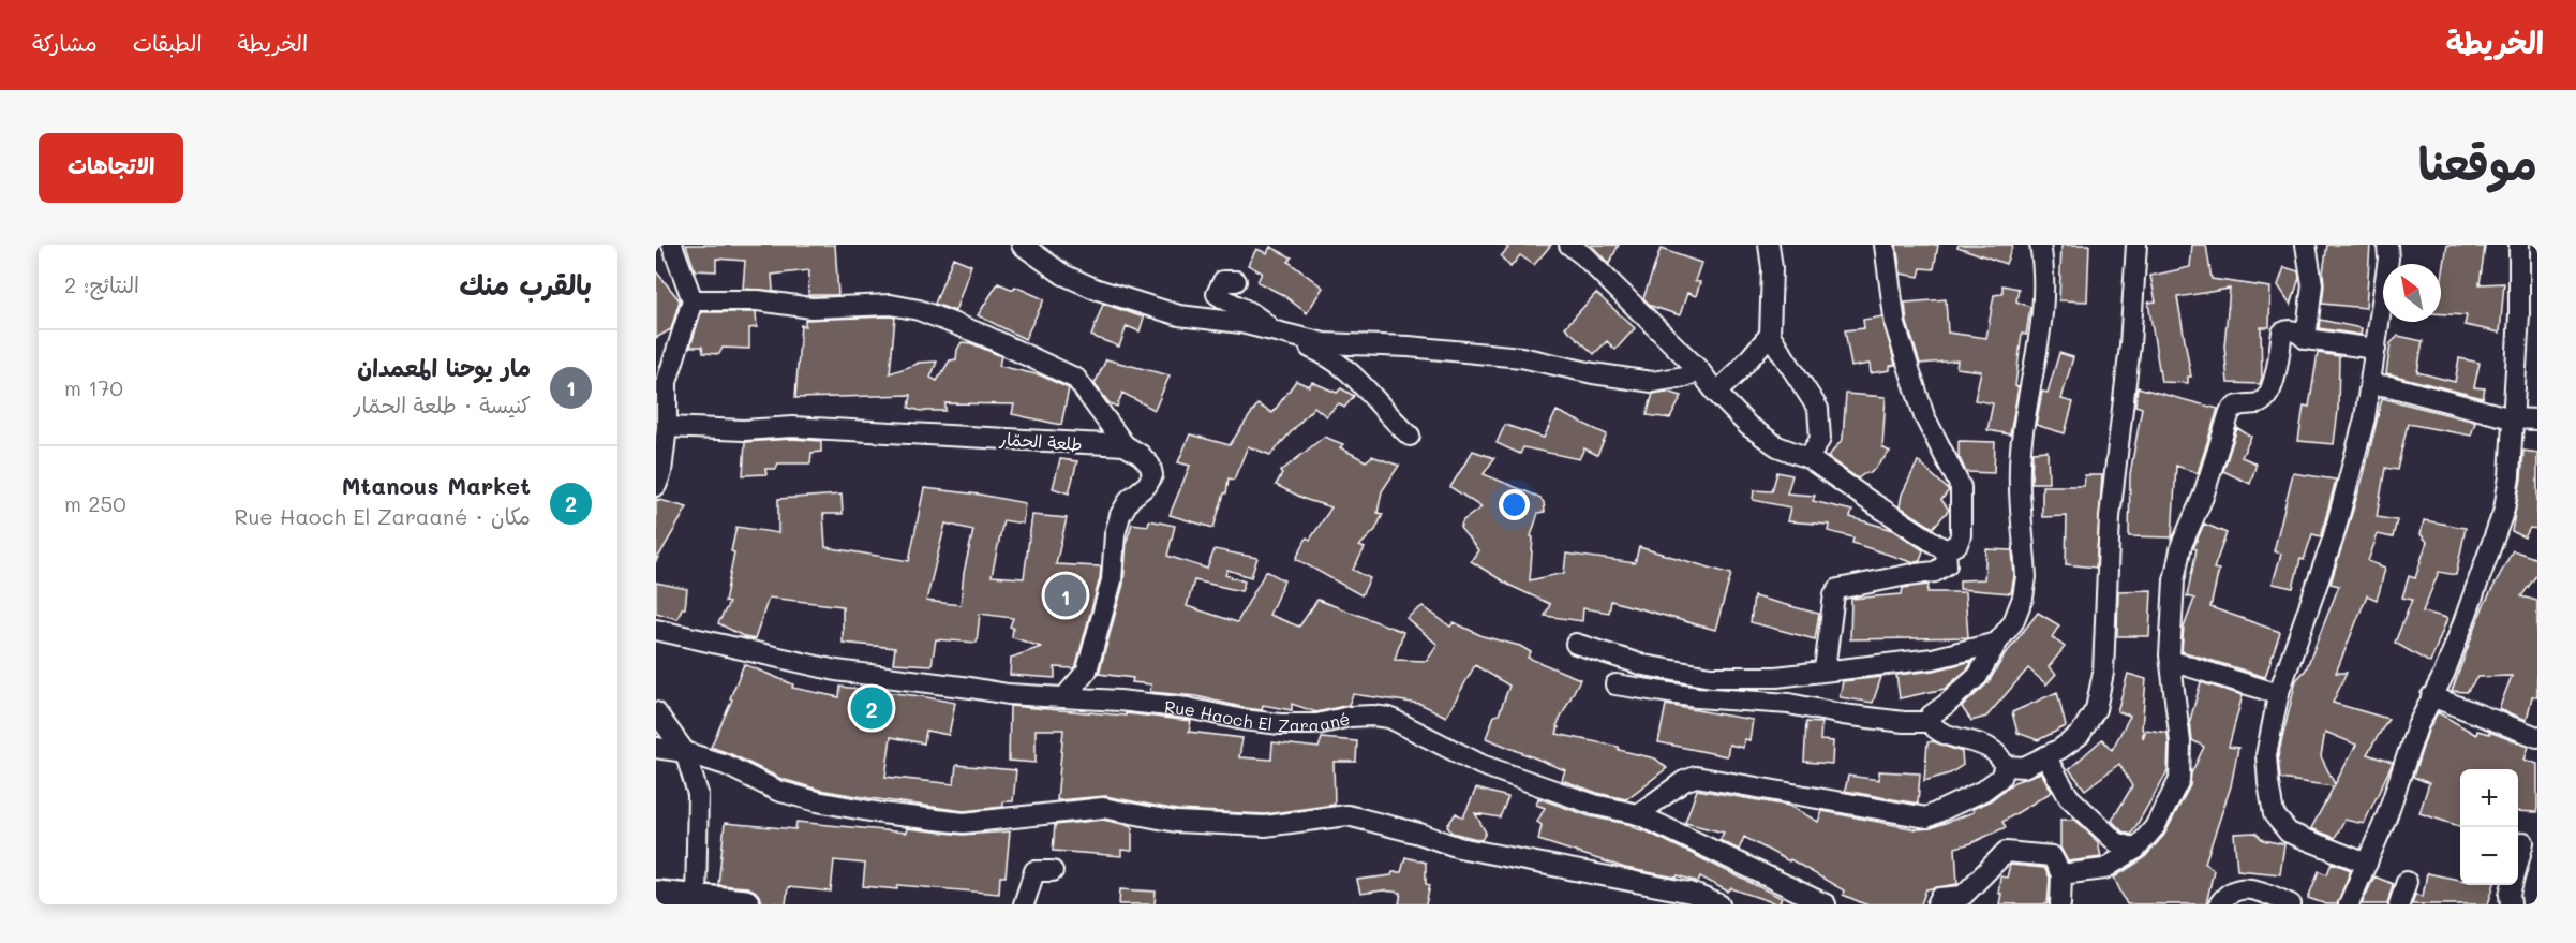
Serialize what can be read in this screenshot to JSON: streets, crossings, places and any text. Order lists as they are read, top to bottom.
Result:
{
  "streets": {
    "street": ["طلعة الحمّار", "Rue Haoch El Zaraané"]
  },
  "north": "top left",
  "page": {
    "header": "الخريطة",
    "nav": ["الخريطة", "الطبقات", "مشاركة"],
    "title": "موقعنا",
    "buttons": "الاتجاهات",
    "heading": ["بالقرب منك", "النتائج: 2"],
    "list": [
      {
        "mark": "1",
        "name": "مار يوحنا المعمدان",
        "note": "كنيسة · طلعة الحمّار",
        "value": "170 m"
      },
      {
        "mark": "2",
        "name": "Mtanous Market",
        "note": "مكان · Rue Haoch El Zaraané",
        "value": "250 m"
      }
    ],
    "pins": ["1", "2"],
    "map_buttons": ["+", "−"]
  }
}
